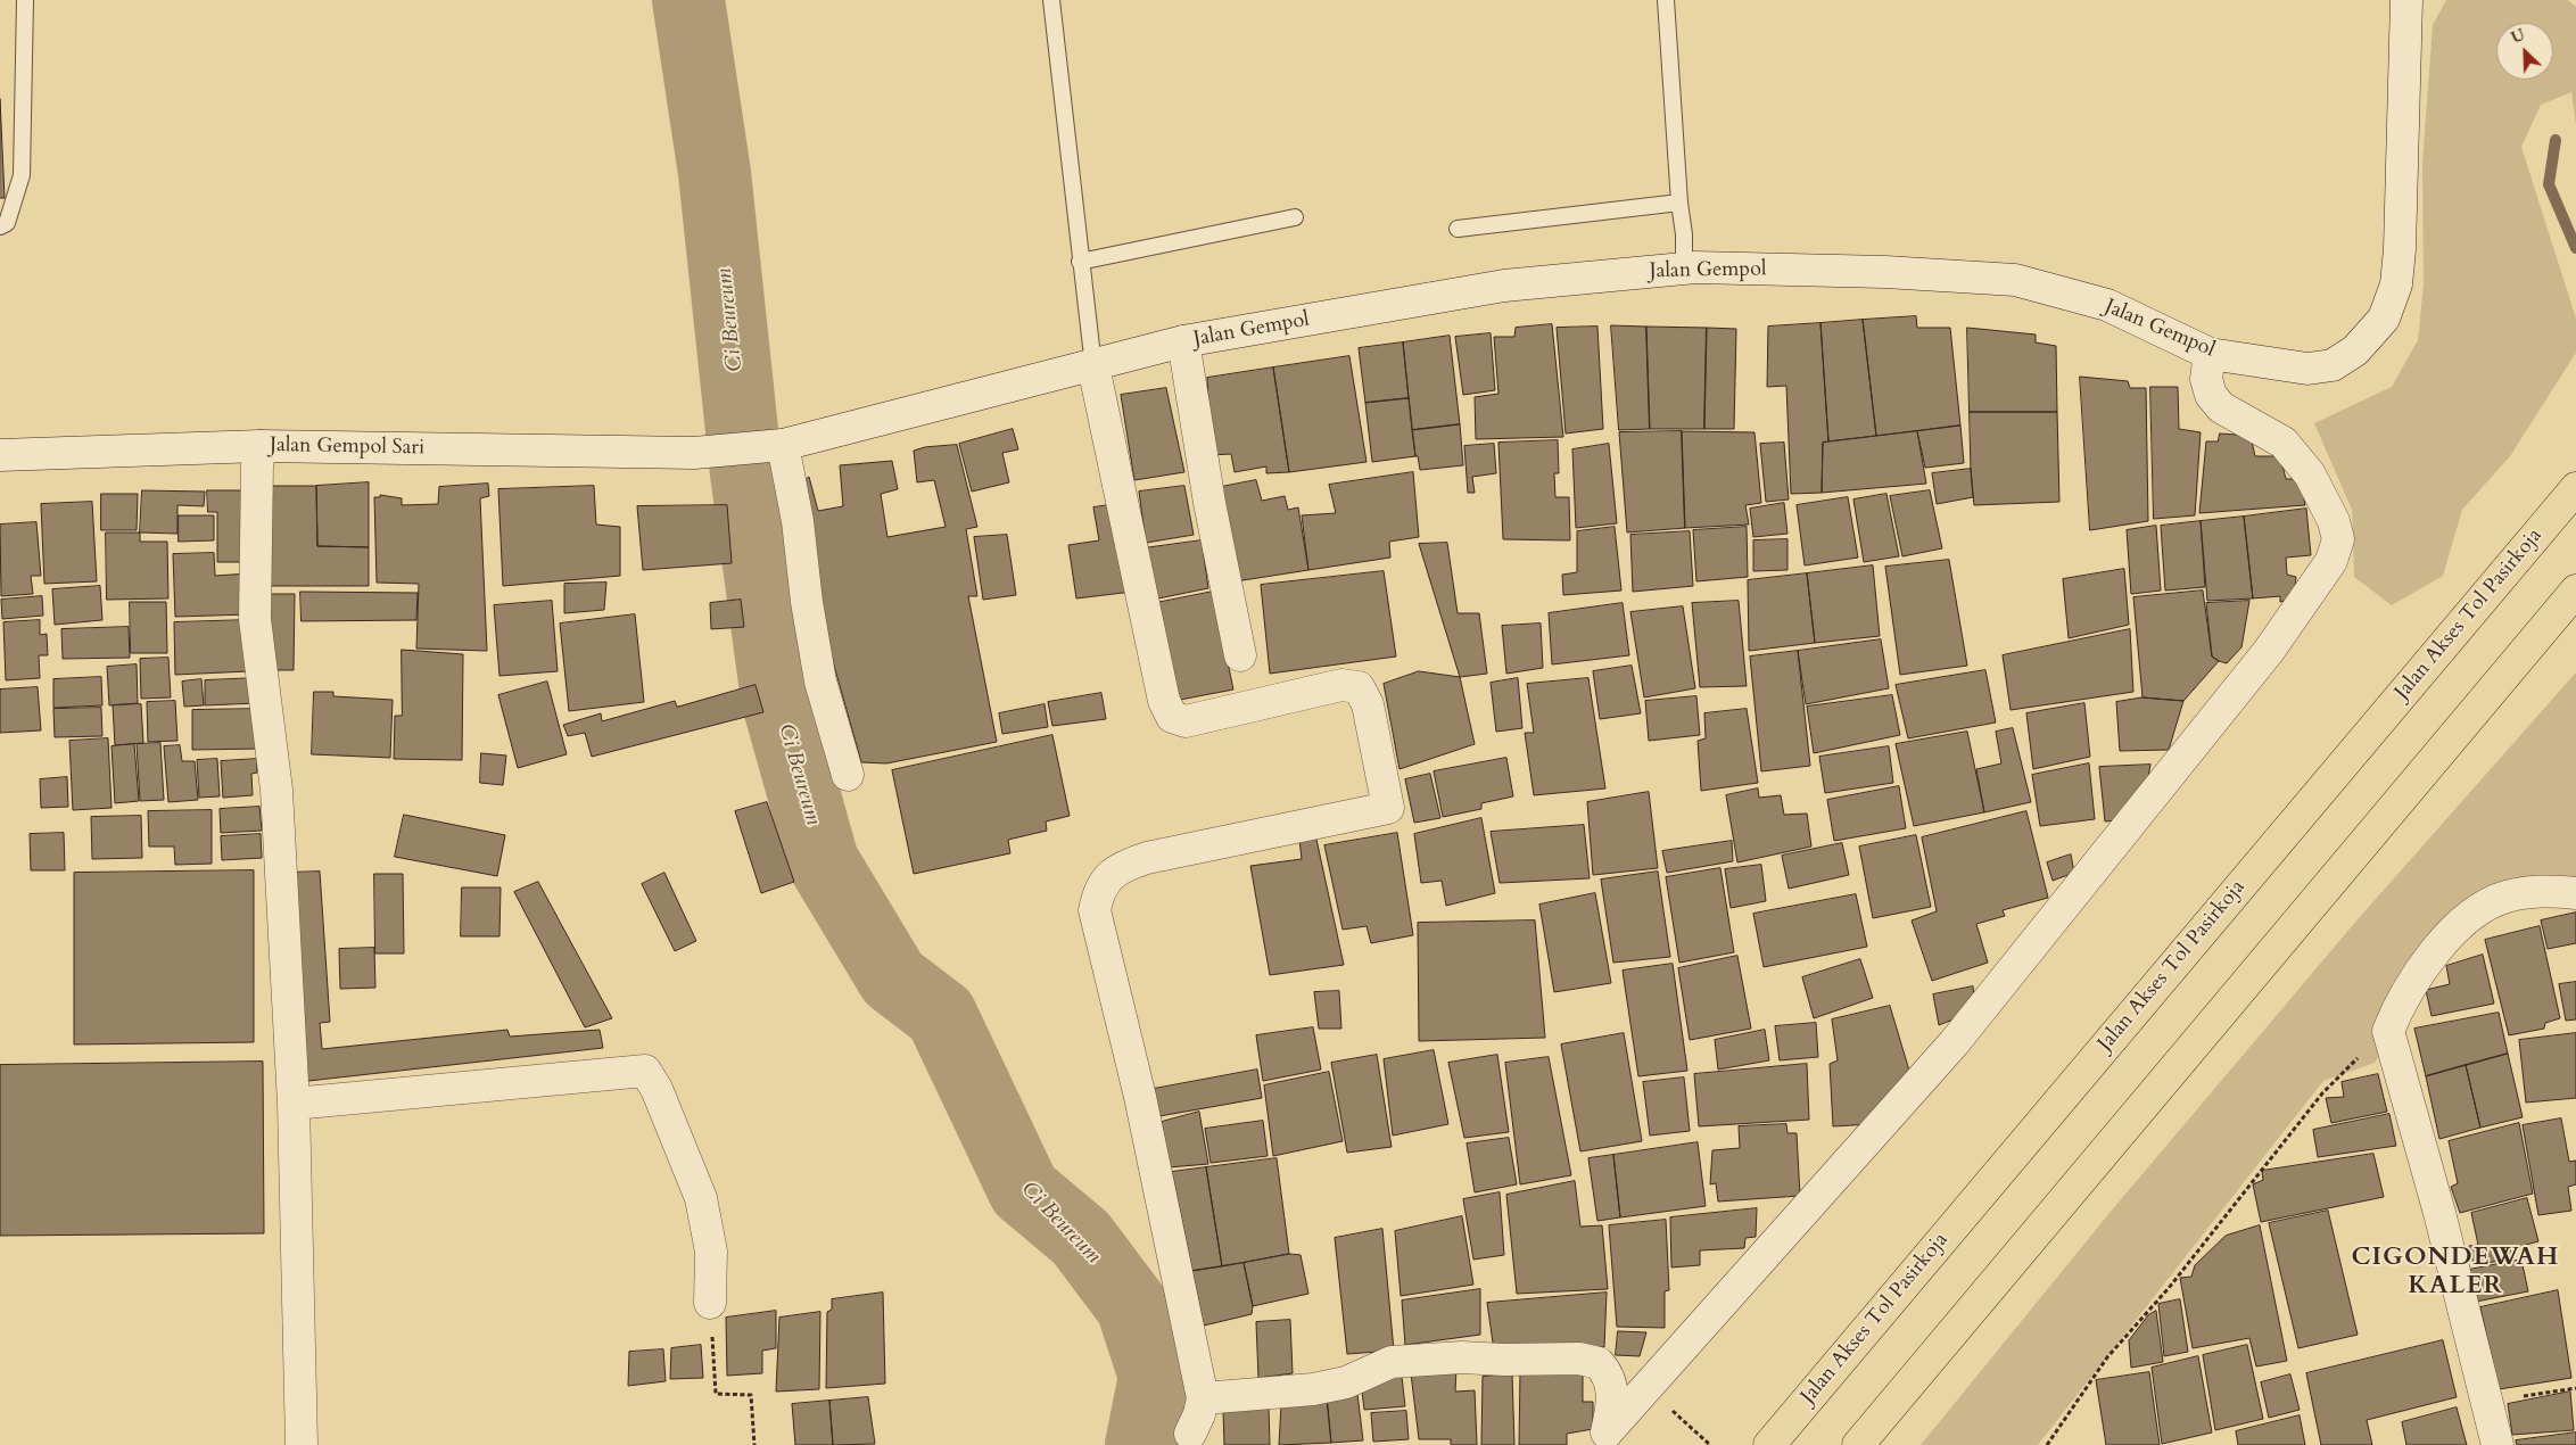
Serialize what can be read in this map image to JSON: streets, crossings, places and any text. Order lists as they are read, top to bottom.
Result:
{
  "streets": {
    "highway": ["Jalan Akses Tol Pasirkoja"],
    "street": ["Jalan Gempol", "Jalan Gempol Sari"]
  },
  "crossings": [
    ["Jalan Gempol", "Jalan Gempol Sari"]
  ],
  "districts": ["CIGONDEWAH KALER"],
  "water": ["Ci Beureum"],
  "north": "top left"
}
